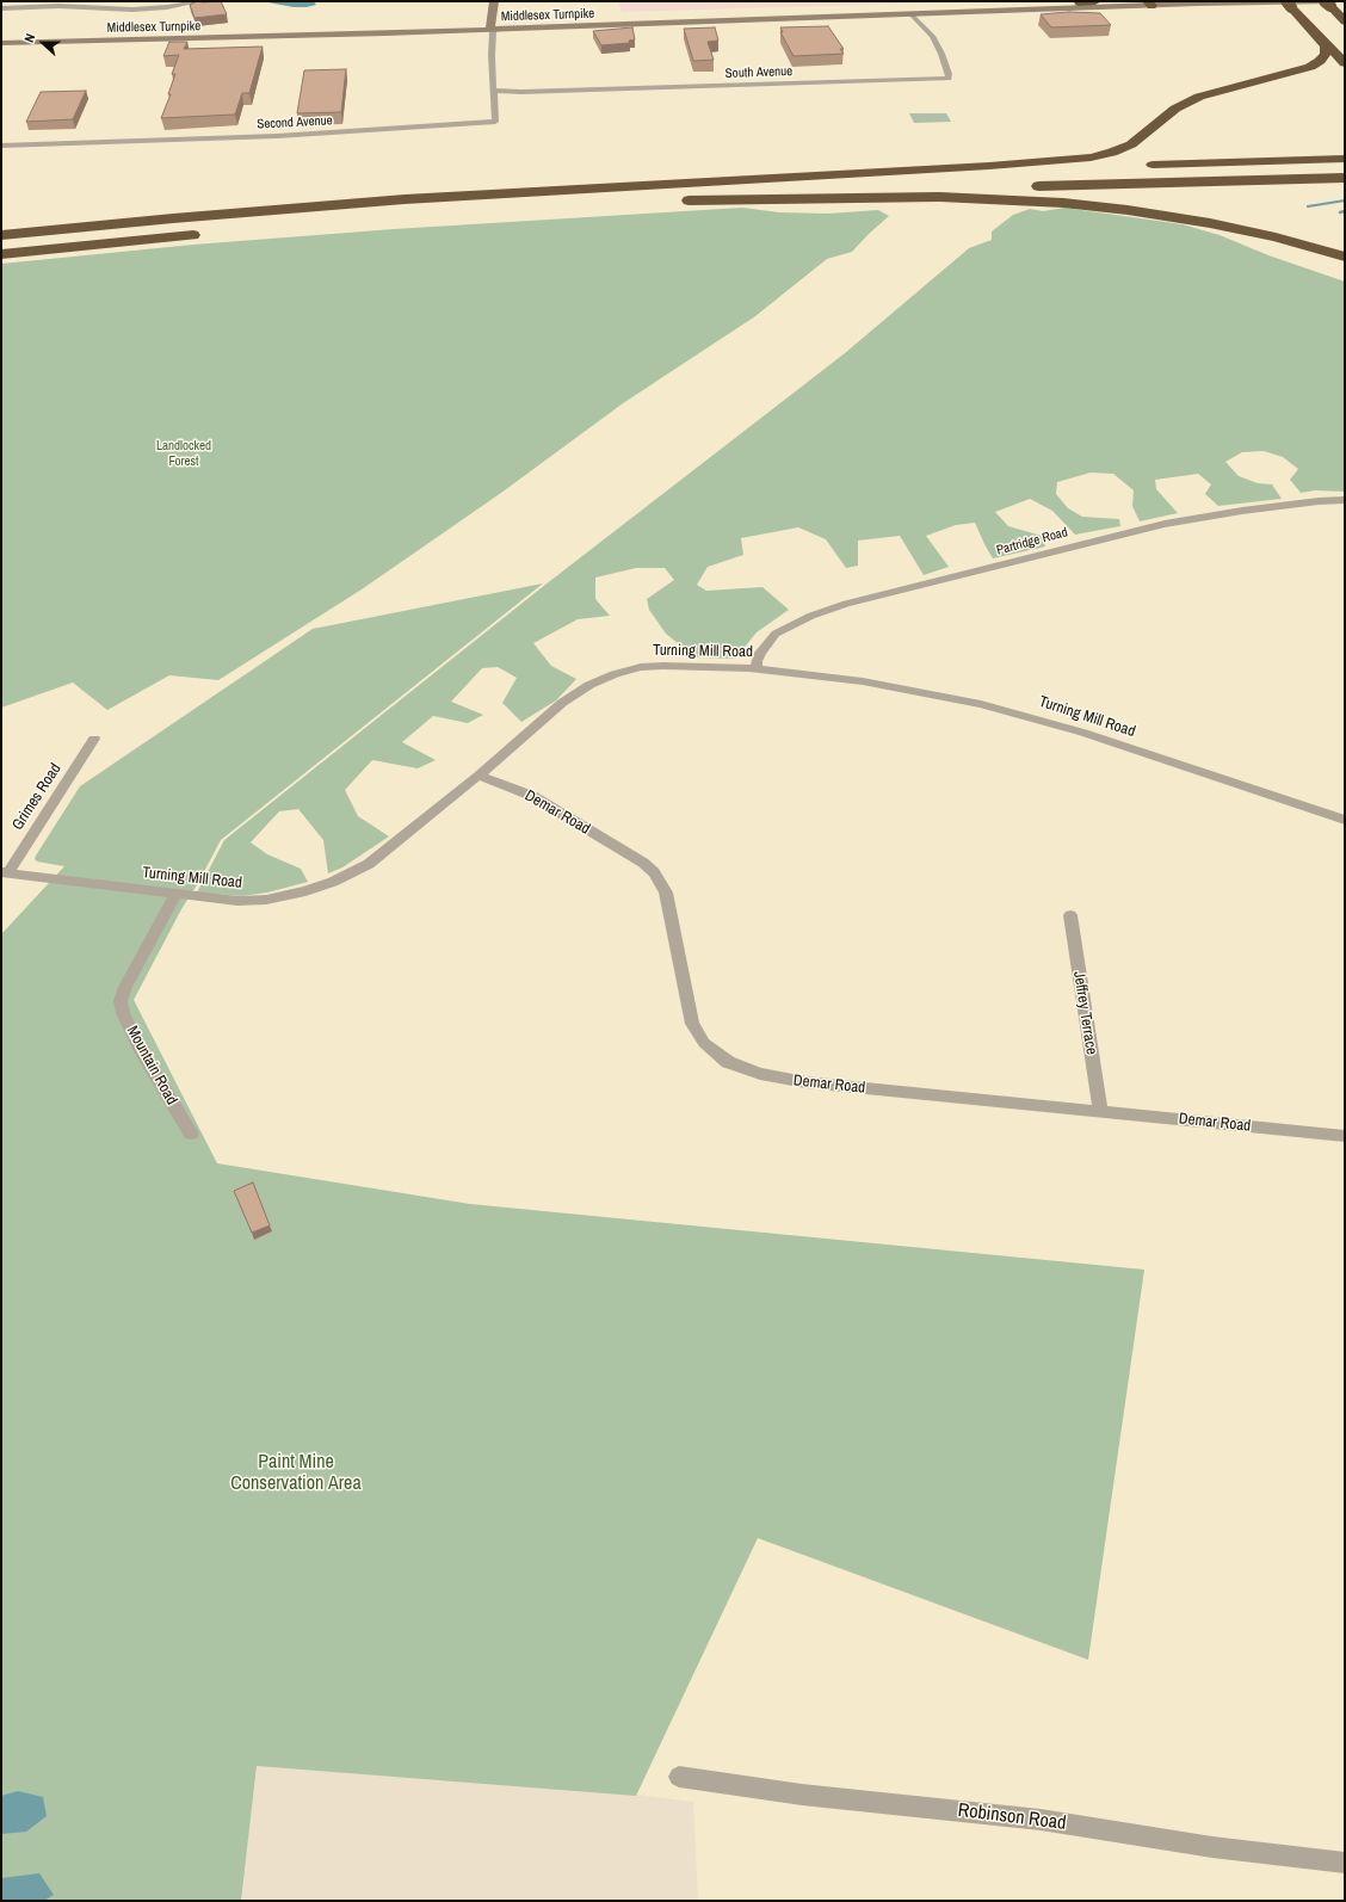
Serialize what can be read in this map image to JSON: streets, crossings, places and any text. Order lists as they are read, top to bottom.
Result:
{
  "streets": {
    "main road": ["Middlesex Turnpike"],
    "street": [
      "South Avenue",
      "Second Avenue",
      "Partridge Road",
      "Turning Mill Road",
      "Grimes Road",
      "Demar Road",
      "Jeffrey Terrace",
      "Mountain Road",
      "Robinson Road"
    ]
  },
  "crossings": [
    ["Middlesex Turnpike", "South Avenue"],
    ["Middlesex Turnpike", "Second Avenue"],
    ["South Avenue", "Second Avenue"],
    ["Partridge Road", "Turning Mill Road"],
    ["Turning Mill Road", "Grimes Road"],
    ["Turning Mill Road", "Demar Road"],
    ["Turning Mill Road", "Mountain Road"],
    ["Demar Road", "Jeffrey Terrace"]
  ],
  "parks": ["Landlocked Forest", "Paint Mine Conservation Area"],
  "north": "left"
}
